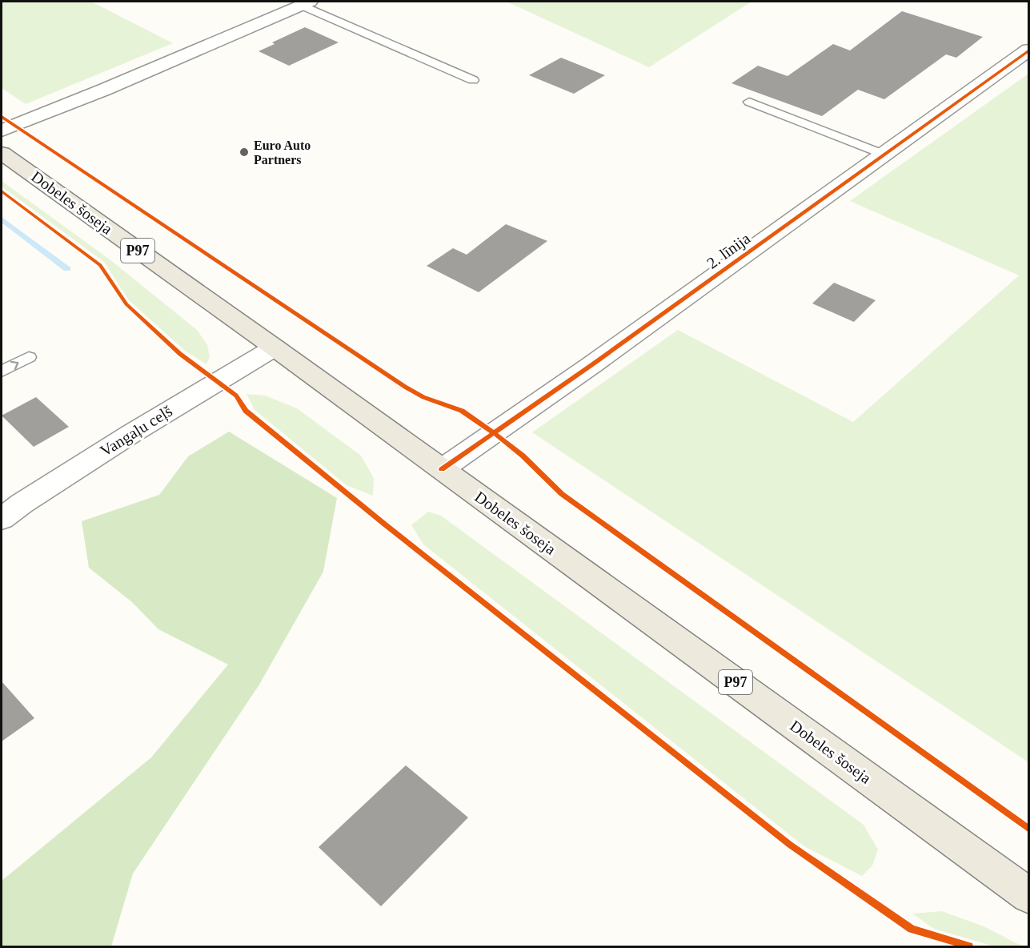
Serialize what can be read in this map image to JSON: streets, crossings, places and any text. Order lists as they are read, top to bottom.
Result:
{
  "streets": {
    "main road": ["Dobeles šoseja", "P97"],
    "street": ["2. līnija", "Vangaļu ceļš"]
  },
  "crossings": [
    ["Dobeles šoseja", "2. līnija"],
    ["Dobeles šoseja", "Vangaļu ceļš"]
  ],
  "places": ["Euro Auto Partners"]
}
